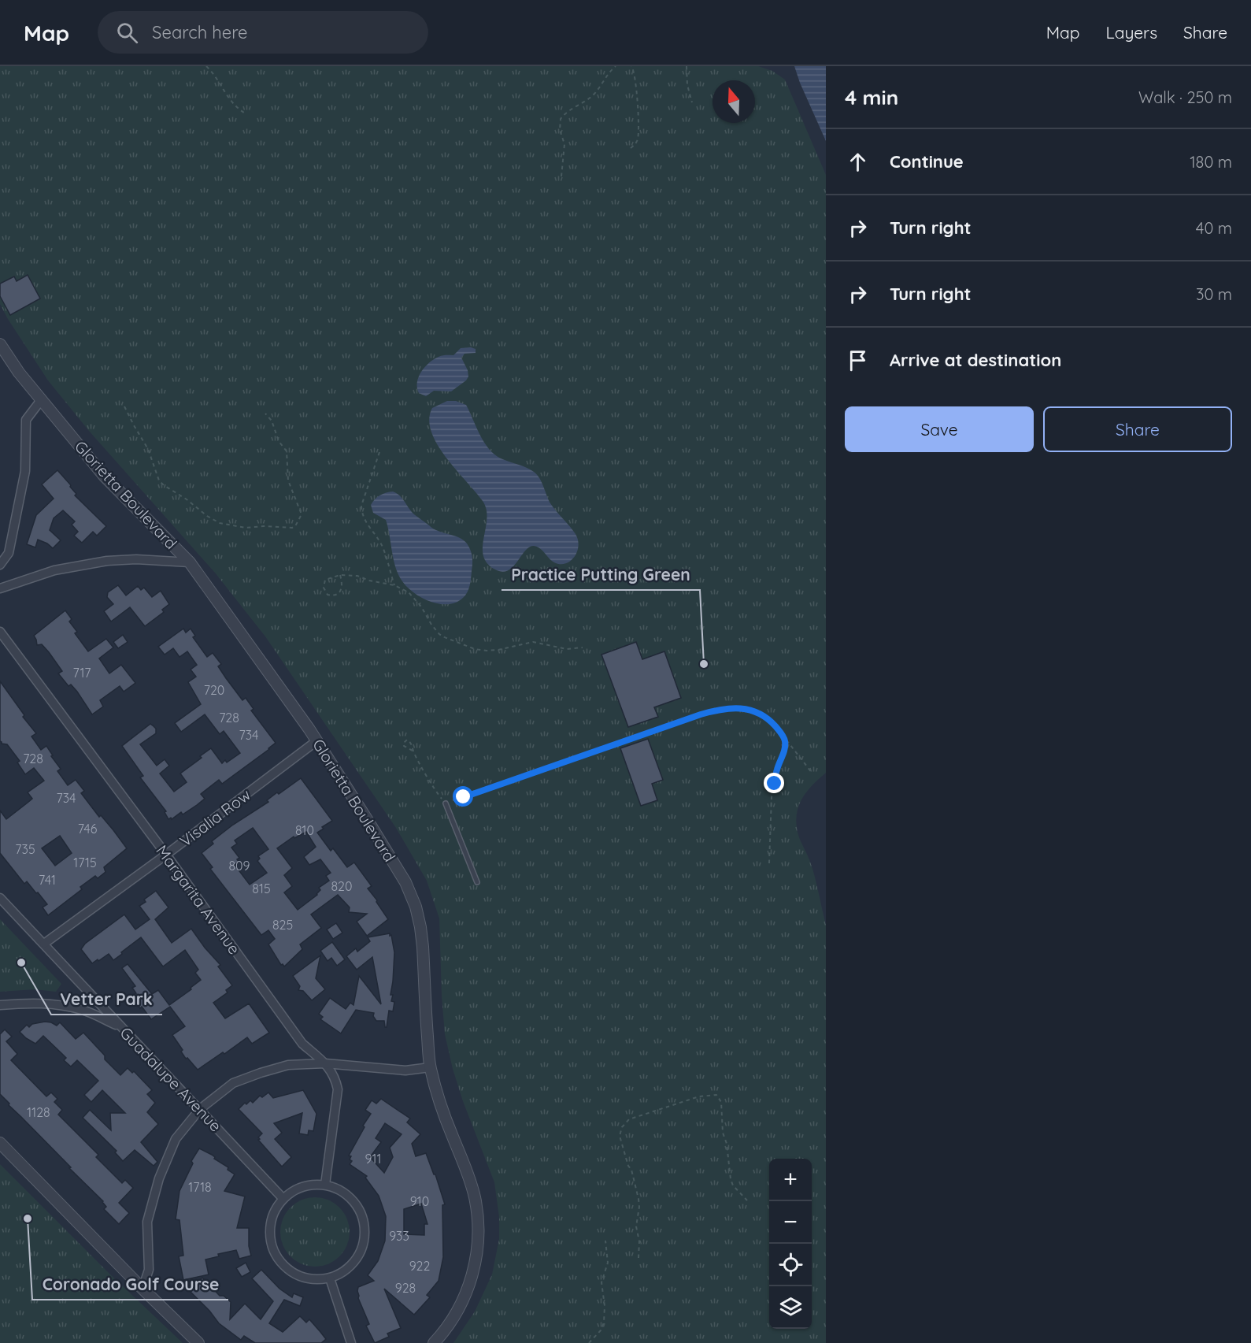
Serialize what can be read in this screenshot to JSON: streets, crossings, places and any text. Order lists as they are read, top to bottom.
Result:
{
  "streets": {
    "street": [
      "Glorietta Boulevard",
      "Visalia Row",
      "Margarita Avenue",
      "Guadalupe Avenue"
    ]
  },
  "crossings": [
    ["Glorietta Boulevard", "Visalia Row"],
    ["Visalia Row", "Margarita Avenue"],
    ["Visalia Row", "Guadalupe Avenue"],
    ["Margarita Avenue", "Guadalupe Avenue"]
  ],
  "places": ["Practice Putting Green", "Vetter Park", "Coronado Golf Course"],
  "house_numbers": [
    "717",
    "720",
    "728",
    "734",
    "728",
    "734",
    "746",
    "810",
    "735",
    "1715",
    "809",
    "741",
    "820",
    "815",
    "825",
    "1128",
    "911",
    "1718",
    "910",
    "933",
    "922",
    "928"
  ],
  "north": "top",
  "page": {
    "header": "Map",
    "search": "Search here",
    "nav": ["Map", "Layers", "Share"],
    "heading": ["4 min", "Walk · 250 m"],
    "list": [
      ["Continue", "180 m"],
      ["Turn right", "40 m"],
      ["Turn right", "30 m"],
      "Arrive at destination"
    ],
    "buttons": ["Save", "Share"],
    "map_buttons": ["+", "−"]
  }
}
